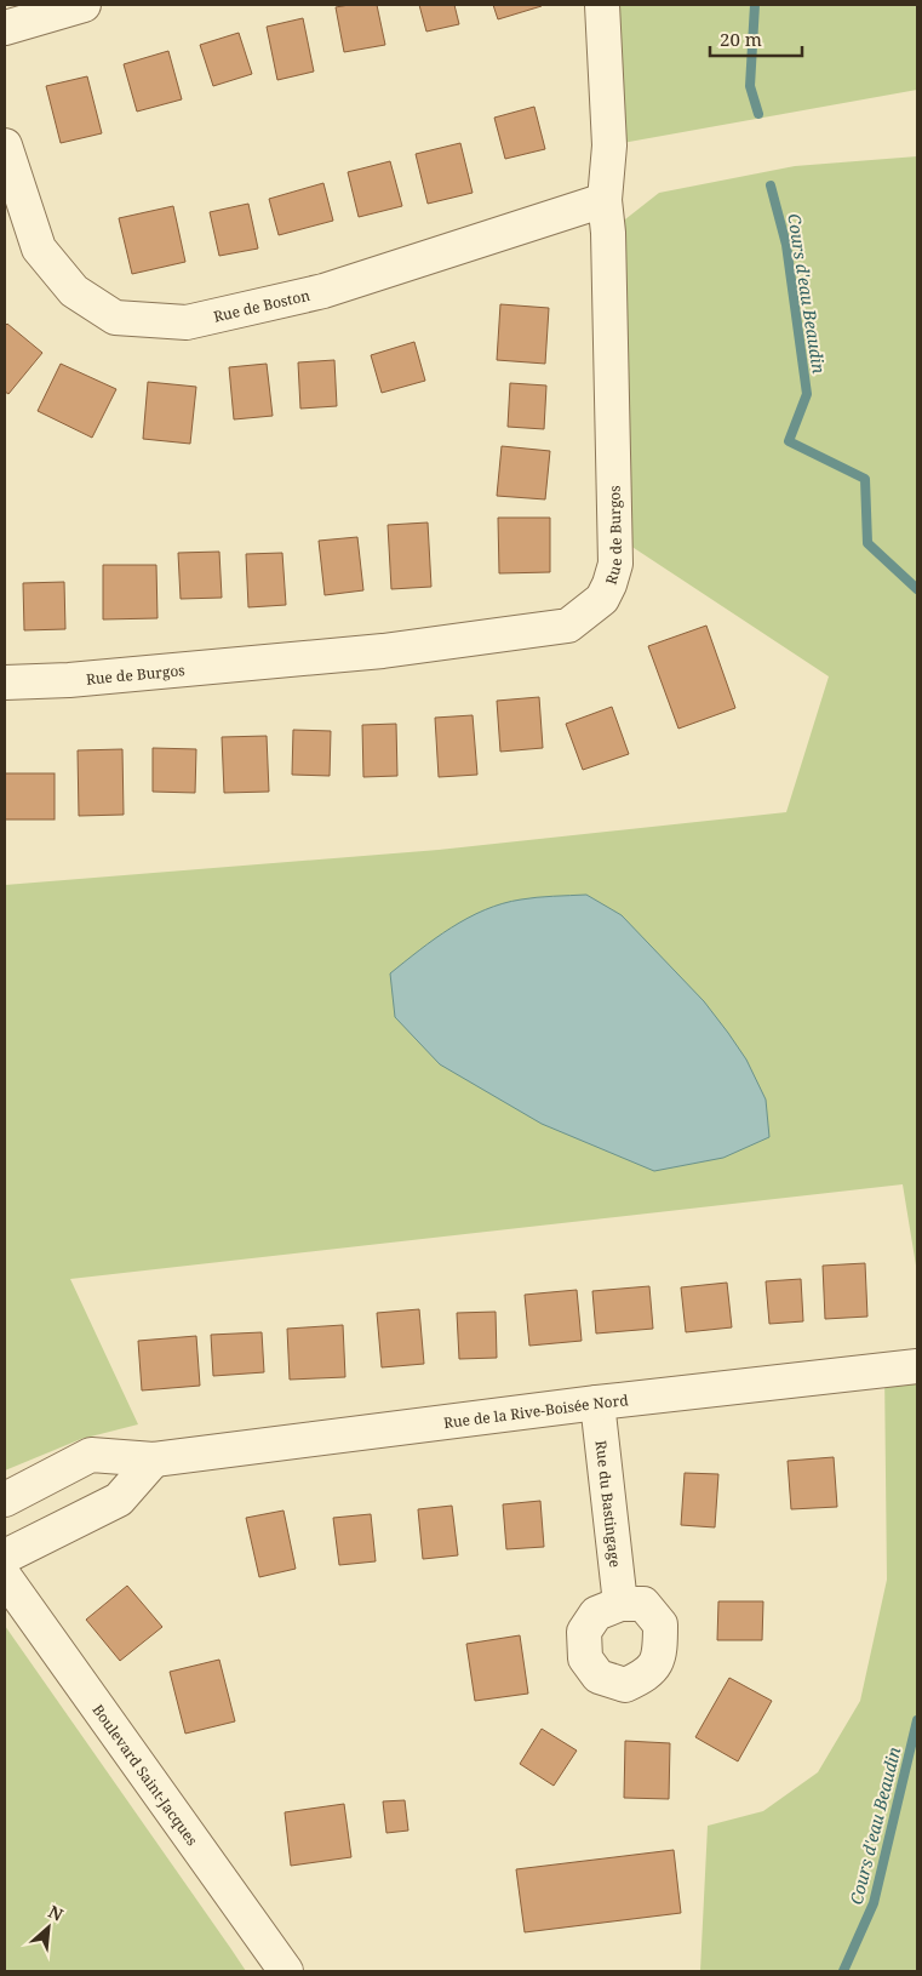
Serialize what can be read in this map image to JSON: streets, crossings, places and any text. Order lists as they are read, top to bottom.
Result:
{
  "streets": {
    "street": [
      "Rue de Boston",
      "Rue de Burgos",
      "Rue de la Rive-Boisée Nord",
      "Rue du Bastingage",
      "Boulevard Saint-Jacques"
    ]
  },
  "crossings": [
    ["Rue de Boston", "Rue de Burgos"],
    ["Rue de la Rive-Boisée Nord", "Rue du Bastingage"]
  ],
  "water": ["Cours d'eau Beaudin"],
  "scale_bar": "20 m",
  "north": "top right"
}
